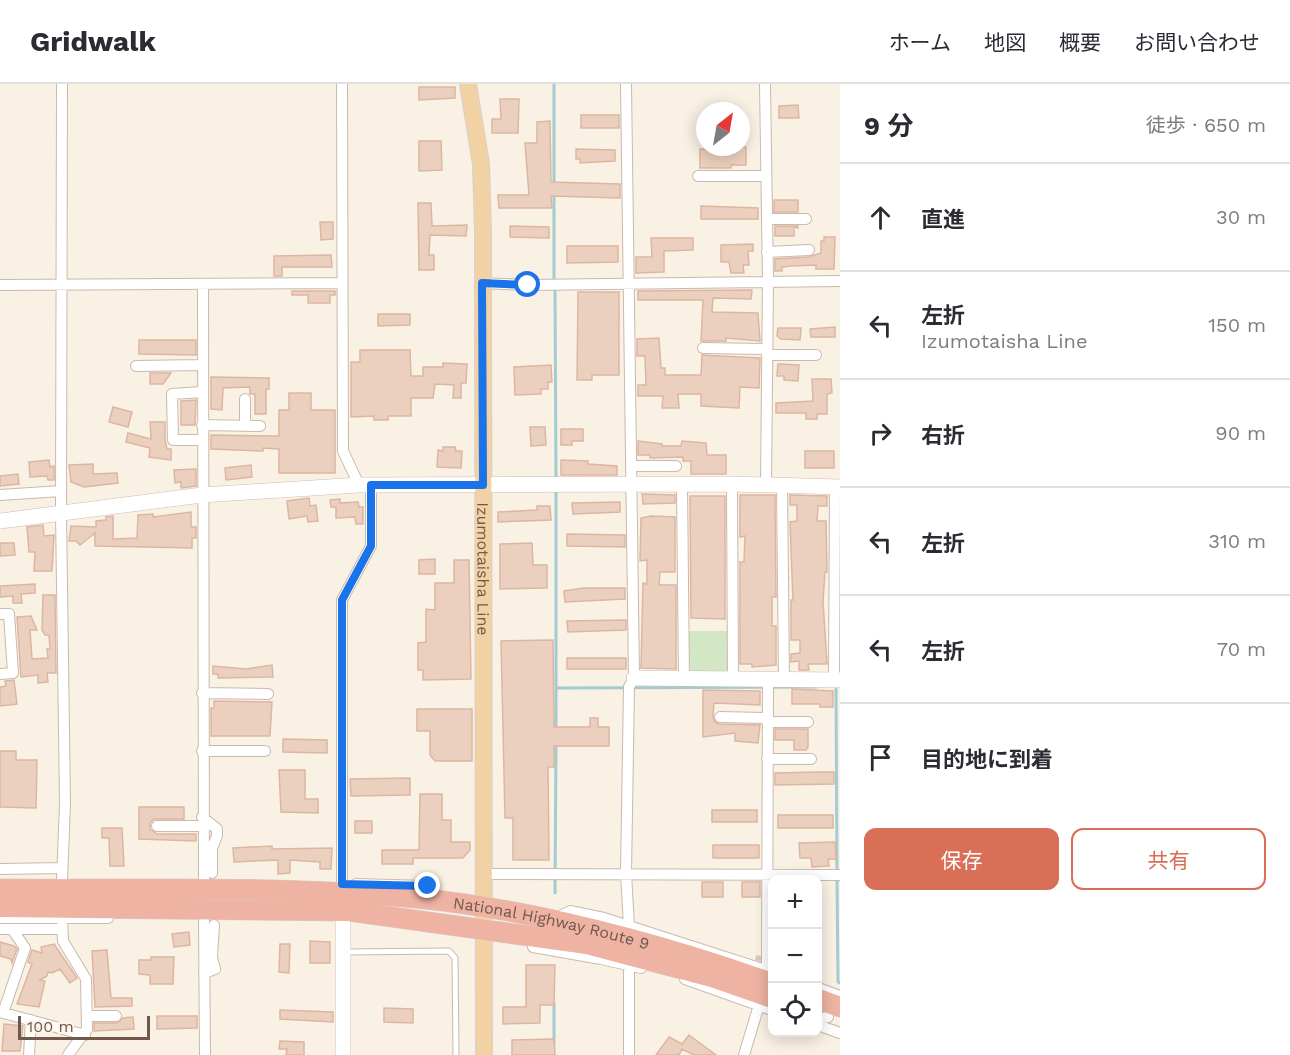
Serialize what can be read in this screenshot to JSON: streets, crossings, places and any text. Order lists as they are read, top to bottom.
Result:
{
  "streets": {
    "highway": ["National Highway Route 9"],
    "main road": ["Izumotaisha Line"]
  },
  "crossings": [
    ["Izumotaisha Line", "National Highway Route 9"]
  ],
  "scale_bar": "100 m",
  "north": "top right",
  "page": {
    "header": "Gridwalk",
    "nav": [
      "ホーム",
      "地図",
      "概要",
      "お問い合わせ"
    ],
    "heading": ["9 分", "徒歩 · 650 m"],
    "list": [
      ["直進", "30 m"],
      ["左折", "Izumotaisha Line", "150 m"],
      ["右折", "90 m"],
      ["左折", "310 m"],
      ["左折", "70 m"],
      "目的地に到着"
    ],
    "buttons": ["保存", "共有"],
    "map_buttons": ["+", "−"],
    "scale": "100 m"
  }
}
